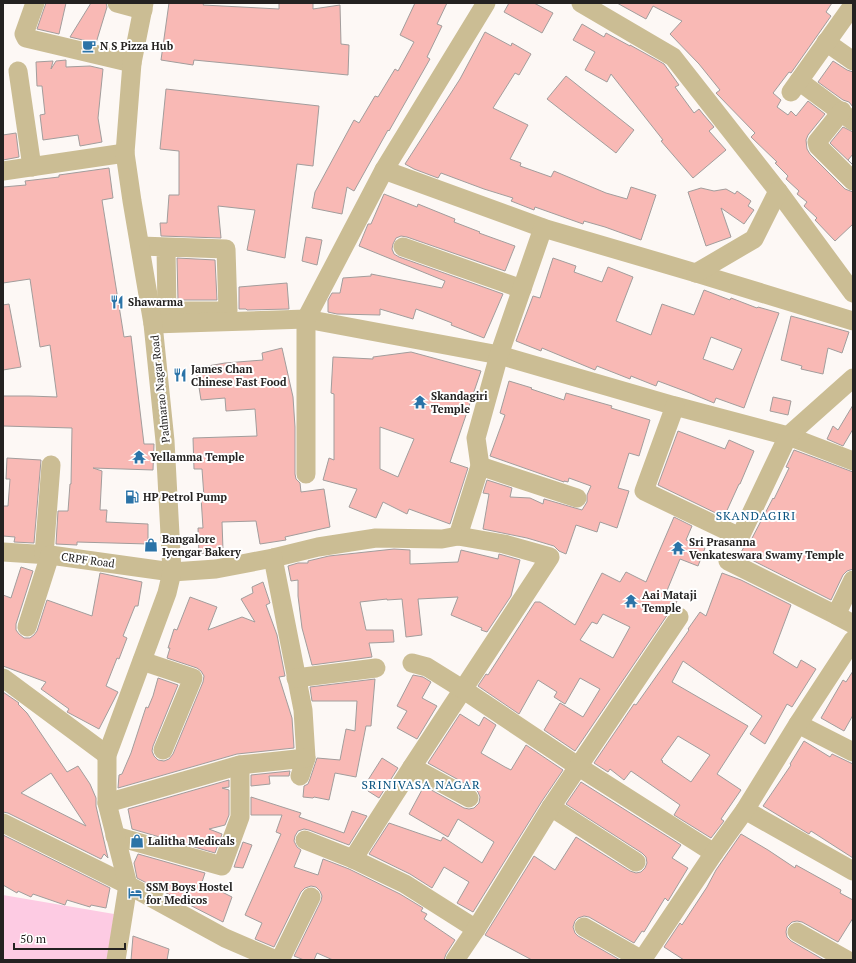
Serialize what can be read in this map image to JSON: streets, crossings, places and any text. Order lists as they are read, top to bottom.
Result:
{
  "streets": {
    "street": ["Padmarao Nagar Road", "CRPF Road"]
  },
  "crossings": [
    ["Padmarao Nagar Road", "CRPF Road"]
  ],
  "districts": ["SKANDAGIRI", "SRINIVASA NAGAR"],
  "places": {
    "cafe": ["N S Pizza Hub"],
    "restaurant": ["Shawarma", "James Chan Chinese Fast Food"],
    "temple": [
      "Skandagiri Temple",
      "Yellamma Temple",
      "Sri Prasanna Venkateswara Swamy Temple",
      "Aai Mataji Temple"
    ],
    "fuel station": ["HP Petrol Pump"],
    "shop": ["Bangalore Iyengar Bakery", "Lalitha Medicals"],
    "hotel": ["SSM Boys Hostel for Medicos"]
  },
  "scale_bar": "50 m"
}
